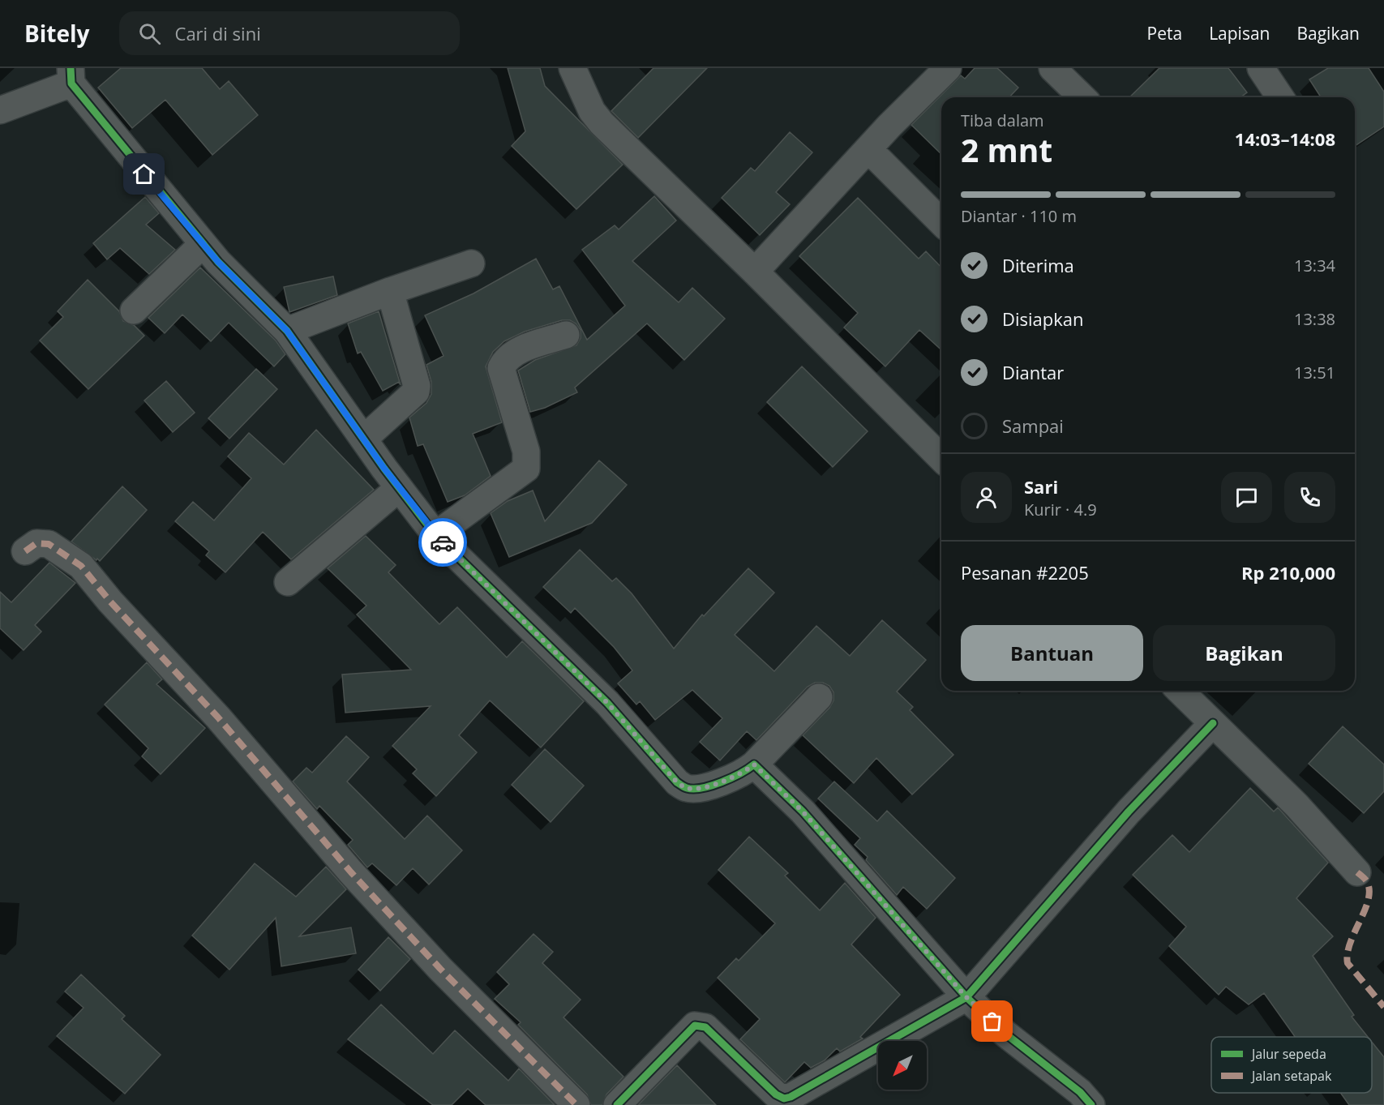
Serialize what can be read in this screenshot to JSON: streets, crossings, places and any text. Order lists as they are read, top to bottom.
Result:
{
  "legend": ["Jalur sepeda", "Jalan setapak"],
  "north": "bottom left",
  "page": {
    "header": "Bitely",
    "search": "Cari di sini",
    "nav": ["Peta", "Lapisan", "Bagikan"],
    "heading": ["2 mnt", "Tiba dalam", "14:03–14:08"],
    "panel": [
      "Sari",
      "Kurir · 4.9",
      "Pesanan #2205",
      "Rp 210,000"
    ],
    "bar": "Diantar · 110 m",
    "list": [
      ["Diterima", "13:34"],
      ["Disiapkan", "13:38"],
      ["Diantar", "13:51"],
      "Sampai"
    ],
    "buttons": ["Bantuan", "Bagikan"]
  }
}
